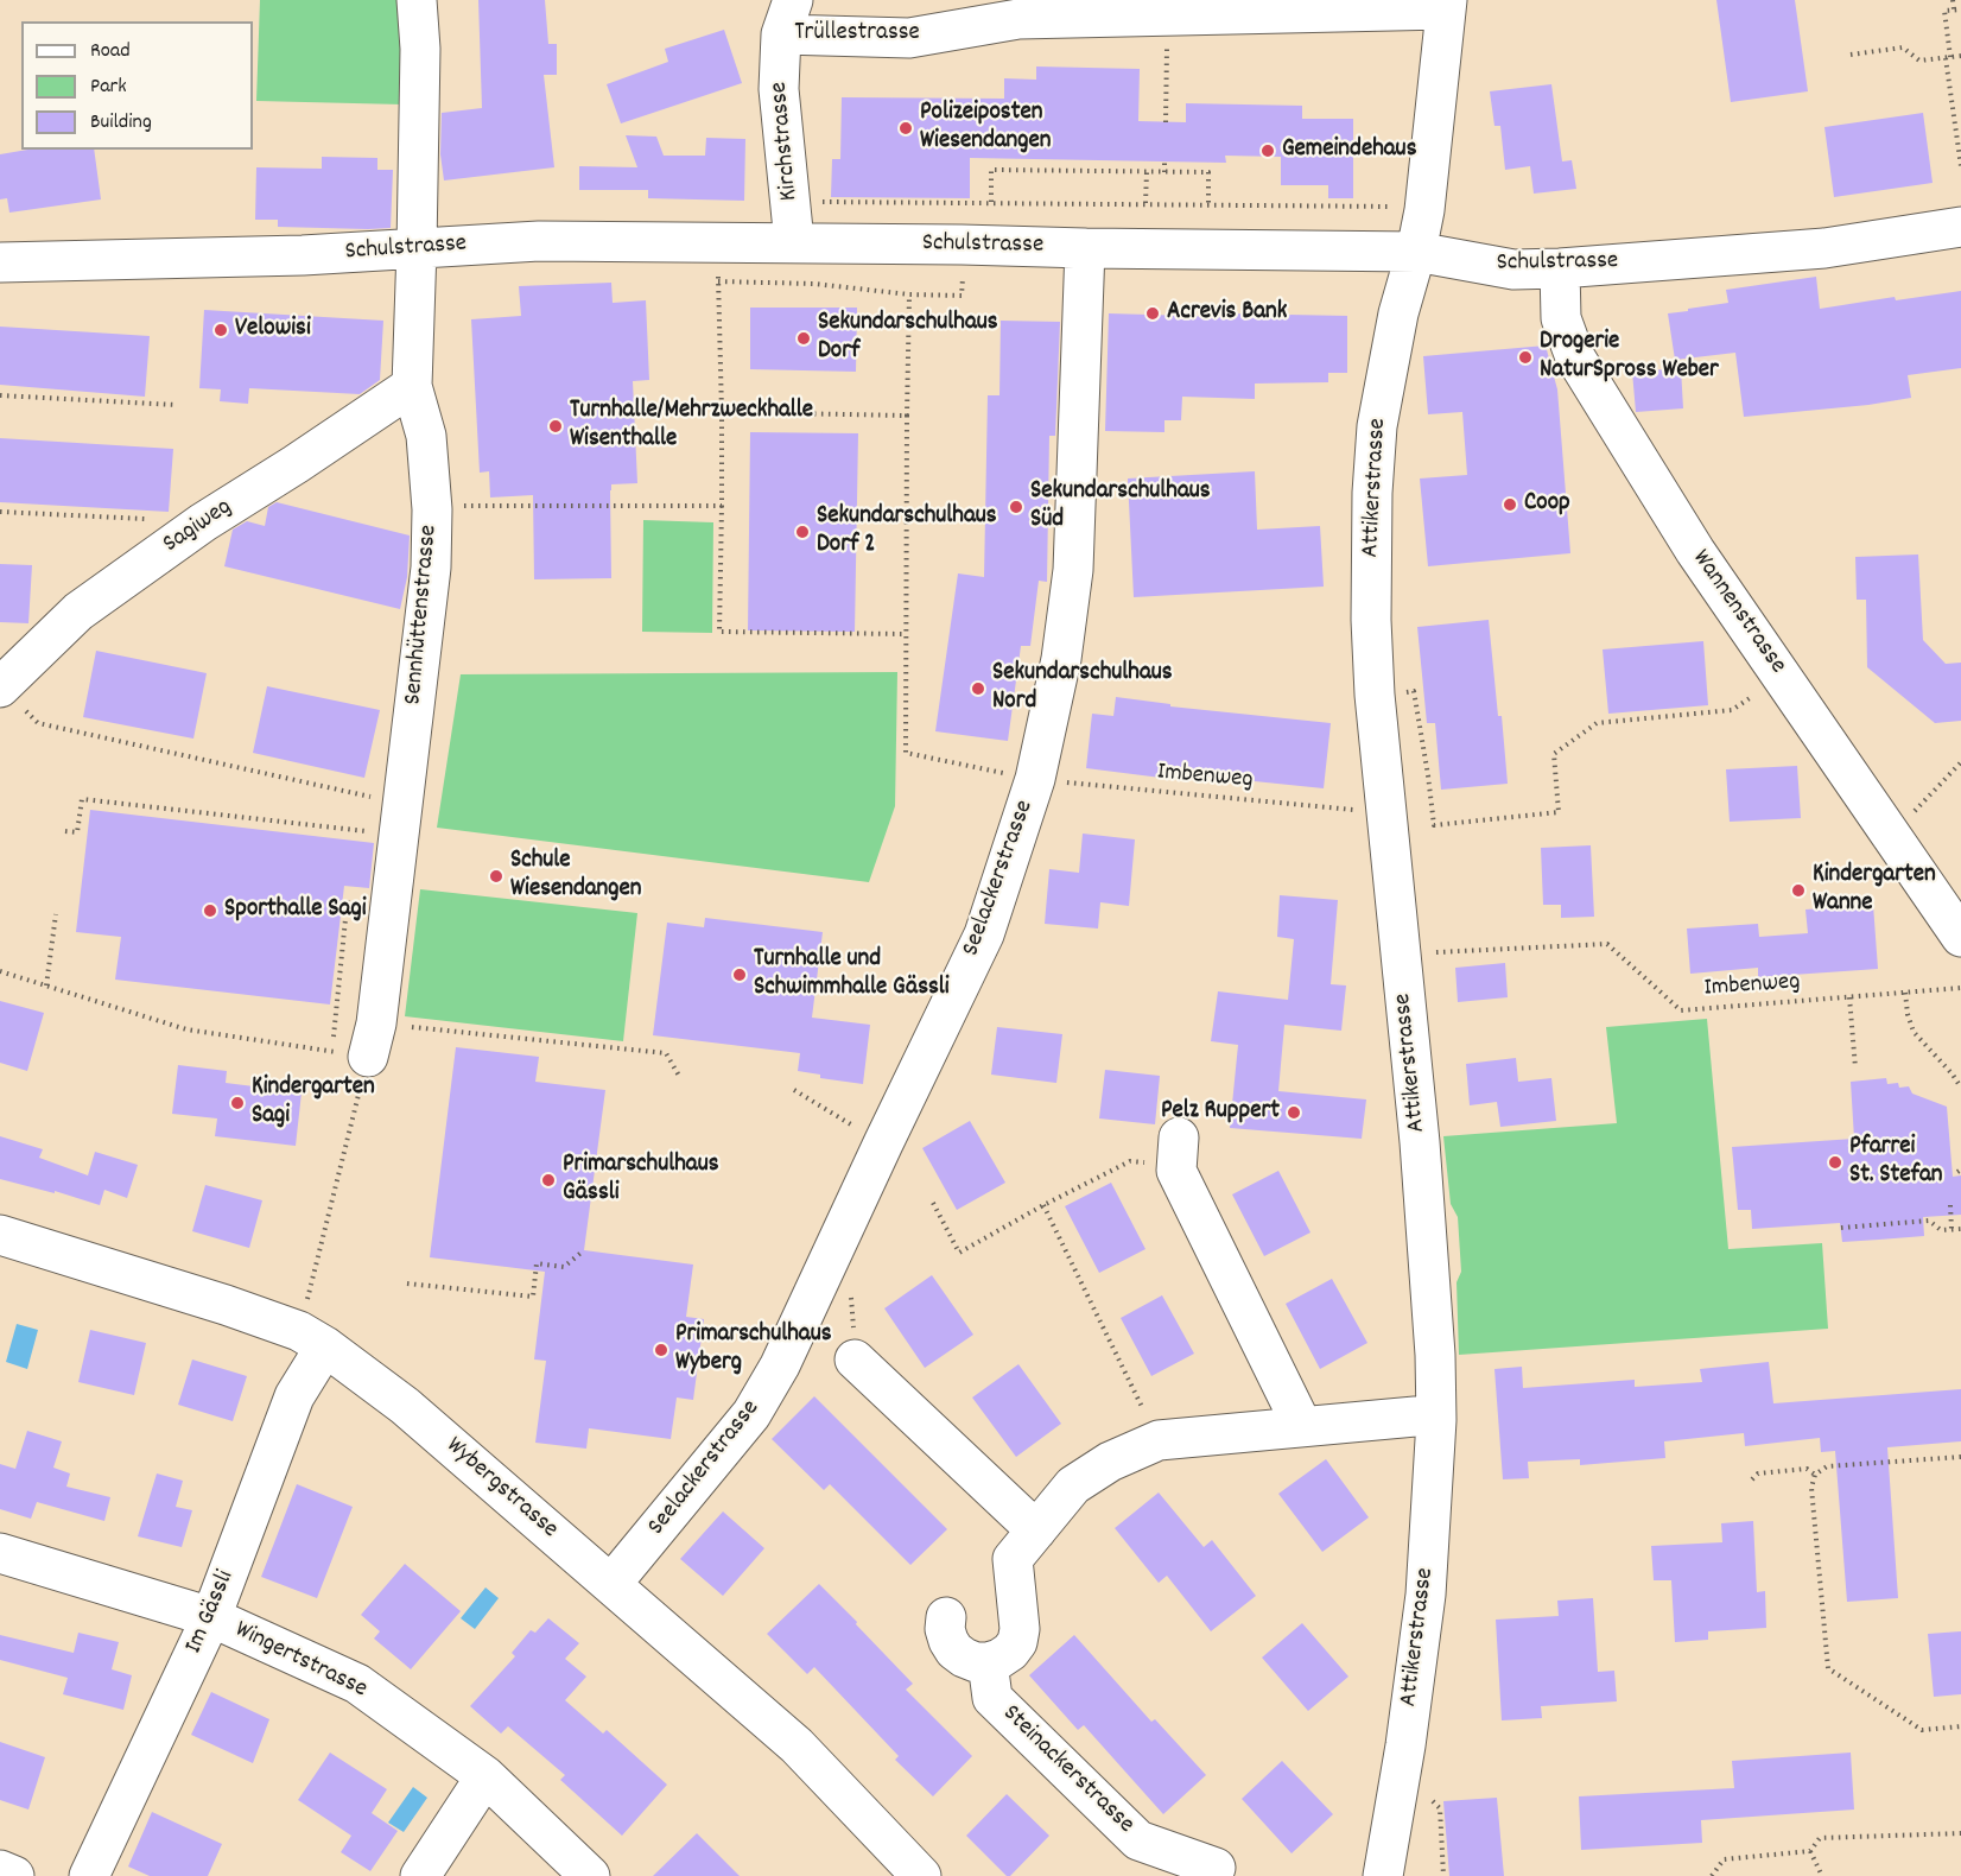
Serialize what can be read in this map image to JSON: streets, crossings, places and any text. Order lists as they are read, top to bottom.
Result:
{
  "streets": {
    "street": [
      "Trüllestrasse",
      "Kirchstrasse",
      "Schulstrasse",
      "Attikerstrasse",
      "Sagiweg",
      "Wannenstrasse",
      "Sennhüttenstrasse",
      "Seelackerstrasse",
      "Wybergstrasse",
      "Im Gässli",
      "Wingertstrasse",
      "Steinackerstrasse"
    ],
    "path": ["Imbenweg"]
  },
  "crossings": [
    ["Trüllestrasse", "Kirchstrasse"],
    ["Trüllestrasse", "Attikerstrasse"],
    ["Kirchstrasse", "Schulstrasse"],
    ["Schulstrasse", "Attikerstrasse"],
    ["Schulstrasse", "Wannenstrasse"],
    ["Schulstrasse", "Sennhüttenstrasse"],
    ["Schulstrasse", "Seelackerstrasse"],
    ["Attikerstrasse", "Imbenweg"],
    ["Sagiweg", "Sennhüttenstrasse"],
    ["Imbenweg", "Seelackerstrasse"],
    ["Seelackerstrasse", "Wybergstrasse"],
    ["Wybergstrasse", "Im Gässli"],
    ["Im Gässli", "Wingertstrasse"]
  ],
  "places": [
    "Polizeiposten Wiesendangen",
    "Gemeindehaus",
    "Acrevis Bank",
    "Velowisi",
    "Sekundarschulhaus Dorf",
    "Drogerie NaturSpross Weber",
    "Turnhalle/Mehrzweckhalle Wisenthalle",
    "Coop",
    "Sekundarschulhaus Süd",
    "Sekundarschulhaus Dorf 2",
    "Sekundarschulhaus Nord",
    "Schule Wiesendangen",
    "Kindergarten Wanne",
    "Sporthalle Sagi",
    "Turnhalle und Schwimmhalle Gässli",
    "Kindergarten Sagi",
    "Pelz Ruppert",
    "Pfarrei St. Stefan",
    "Primarschulhaus Gässli",
    "Primarschulhaus Wyberg"
  ],
  "legend": ["Road", "Park", "Building"]
}
